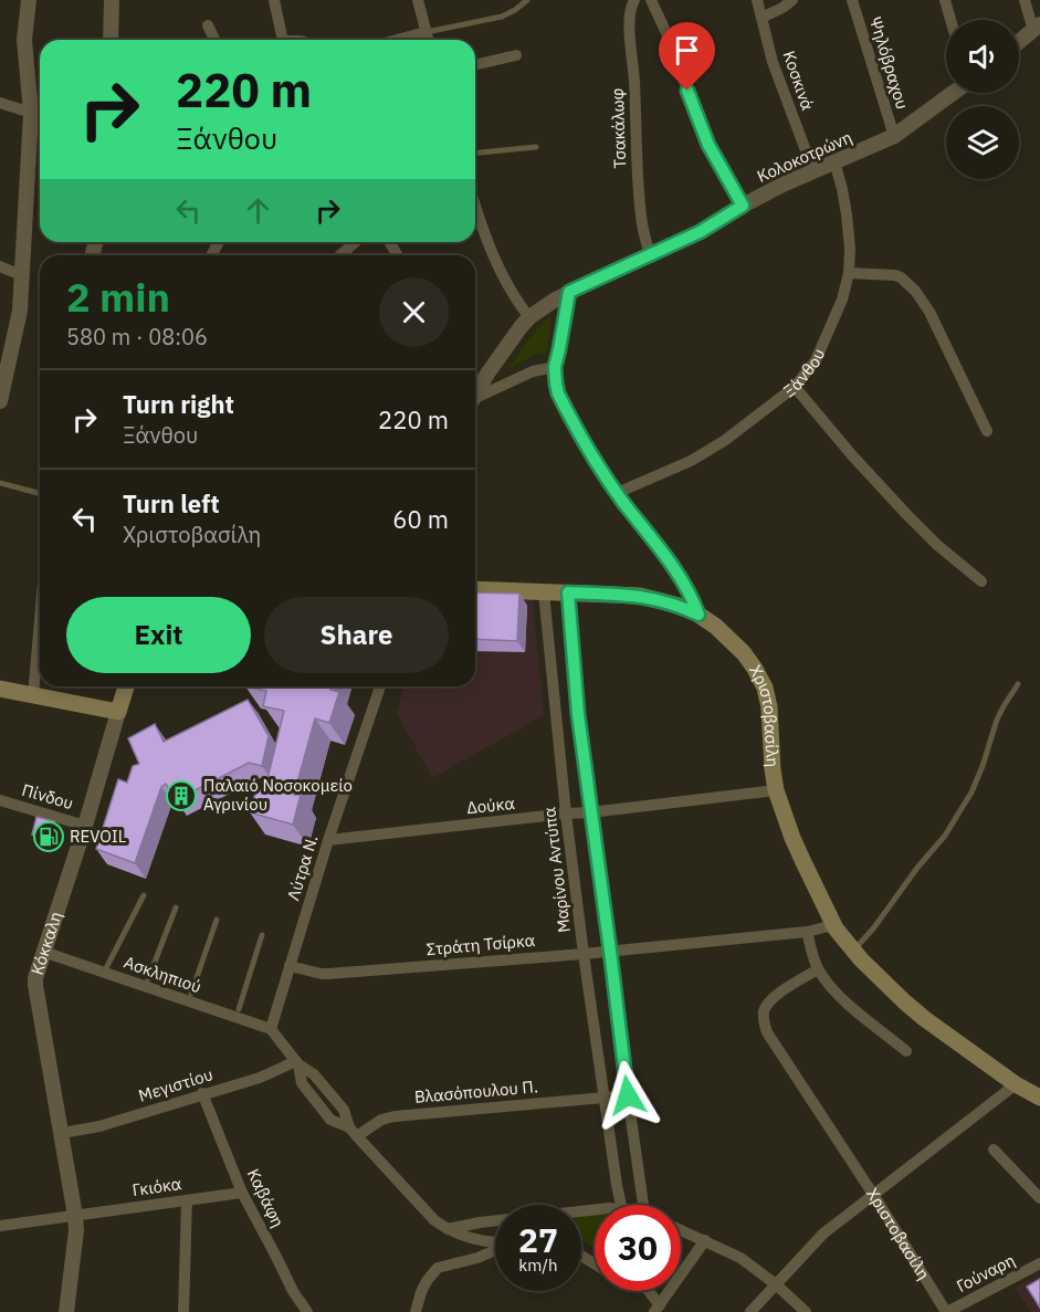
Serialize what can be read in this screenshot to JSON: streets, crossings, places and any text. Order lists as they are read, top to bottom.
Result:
{
  "streets": {
    "main road": ["Χριστοβασίλη", "Κόκκαλη"],
    "street": [
      "Ψηλόβραχου",
      "Κοσκινά",
      "Τσακάλωφ",
      "Κολοκοτρώνη",
      "Ξάνθου",
      "Πίνδου",
      "Δούκα",
      "Λύτρα Ν.",
      "Μαρίνου Αντύπα",
      "Στράτη Τσίρκα",
      "Ασκληπιού",
      "Μεγιστίου",
      "Βλασόπουλου Π.",
      "Γκιόκα",
      "Καβάφη",
      "Γούναρη"
    ]
  },
  "crossings": [
    ["Ψηλόβραχου", "Κολοκοτρώνη"],
    ["Κοσκινά", "Κολοκοτρώνη"],
    ["Τσακάλωφ", "Κολοκοτρώνη"],
    ["Κολοκοτρώνη", "Ξάνθου"],
    ["Κολοκοτρώνη", "Χριστοβασίλη"],
    ["Ξάνθου", "Χριστοβασίλη"],
    ["Χριστοβασίλη", "Δούκα"],
    ["Χριστοβασίλη", "Στράτη Τσίρκα"],
    ["Χριστοβασίλη", "Γούναρη"],
    ["Πίνδου", "Κόκκαλη"],
    ["Δούκα", "Λύτρα Ν."],
    ["Δούκα", "Μαρίνου Αντύπα"],
    ["Λύτρα Ν.", "Στράτη Τσίρκα"],
    ["Λύτρα Ν.", "Ασκληπιού"],
    ["Μαρίνου Αντύπα", "Στράτη Τσίρκα"],
    ["Μαρίνου Αντύπα", "Βλασόπουλου Π."],
    ["Κόκκαλη", "Ασκληπιού"],
    ["Κόκκαλη", "Μεγιστίου"],
    ["Κόκκαλη", "Γκιόκα"],
    ["Μεγιστίου", "Καβάφη"],
    ["Γκιόκα", "Καβάφη"]
  ],
  "places": {
    "building": ["Παλαιό Νοσοκομείο Αγρινίου"],
    "fuel station": ["REVOIL"]
  },
  "page": {
    "turn": ["220 m", "Ξάνθου"],
    "heading": ["2 min", "580 m · 08:06"],
    "list": [
      {
        "name": "Turn right",
        "note": "Ξάνθου",
        "value": "220 m"
      },
      {
        "name": "Turn left",
        "note": "Χριστοβασίλη",
        "value": "60 m"
      }
    ],
    "buttons": ["Exit", "Share"],
    "speed": "27 km/h",
    "limit": "30"
  }
}
